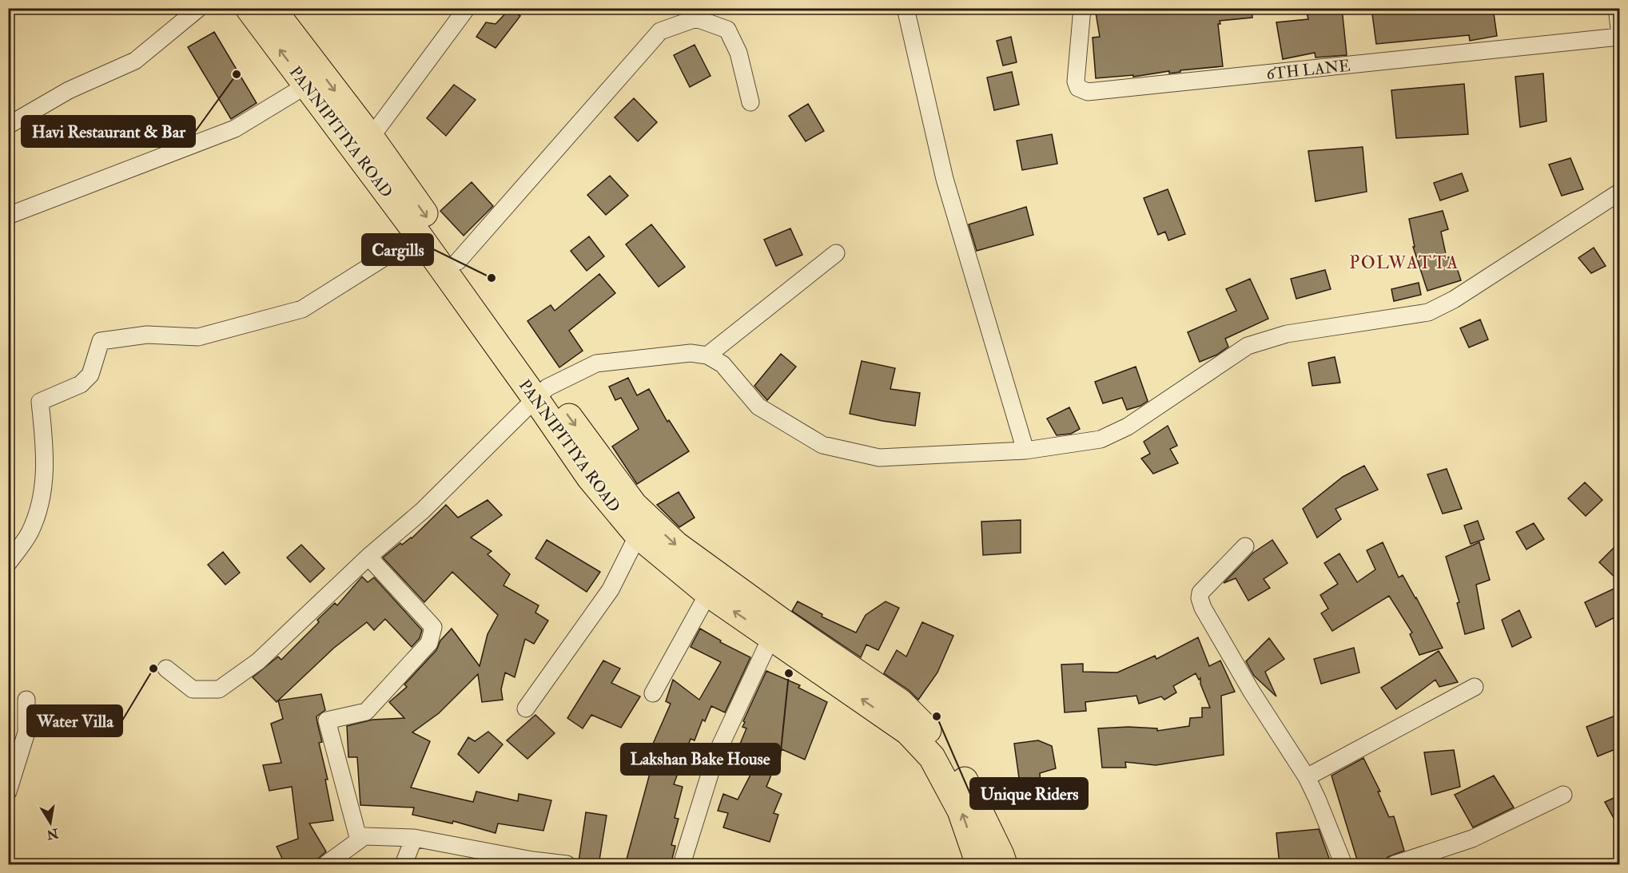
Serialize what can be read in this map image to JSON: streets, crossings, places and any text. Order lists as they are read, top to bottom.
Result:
{
  "streets": {
    "main road": ["PANNIPITIYA ROAD"],
    "street": ["6TH LANE"]
  },
  "districts": ["POLWATTA"],
  "places": [
    "Havi Restaurant & Bar",
    "Cargills",
    "Water Villa",
    "Lakshan Bake House",
    "Unique Riders"
  ],
  "north": "bottom"
}
